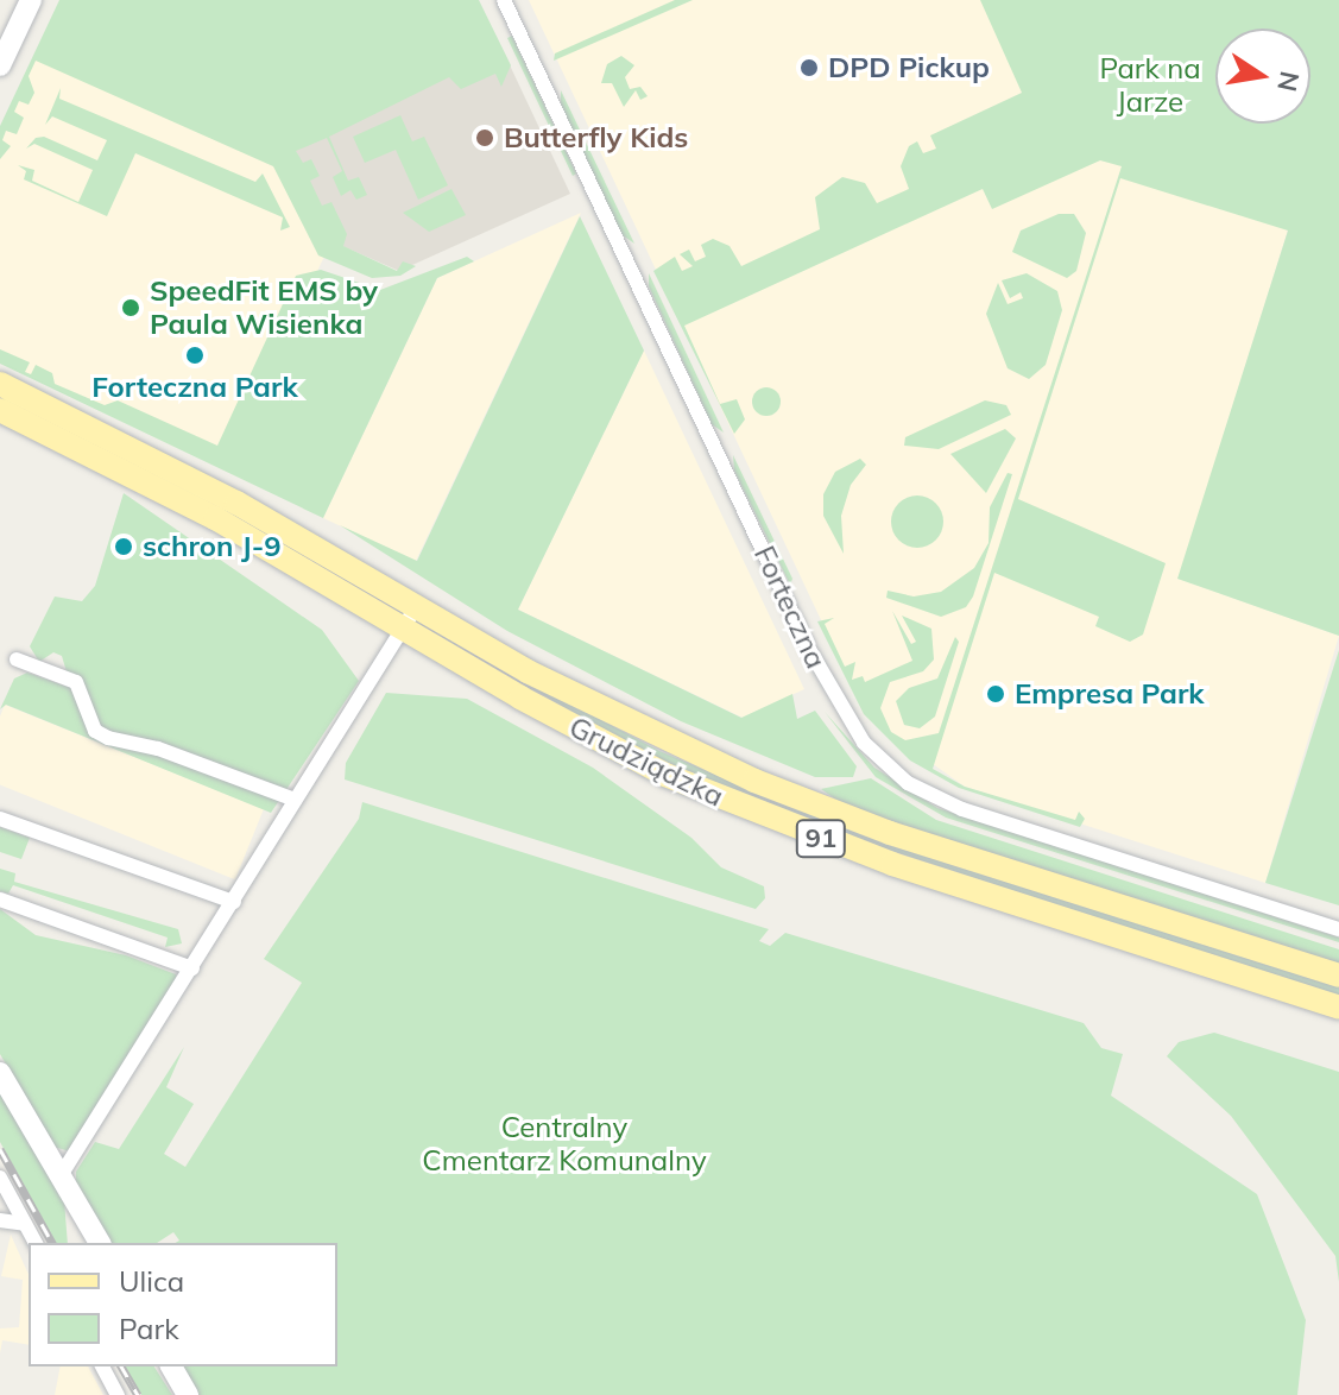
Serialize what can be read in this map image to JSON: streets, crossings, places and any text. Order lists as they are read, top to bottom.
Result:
{
  "streets": {
    "main road": ["Grudziądzka", "91"],
    "street": ["Forteczna"]
  },
  "parks": ["Park na Jarze", "Centralny Cmentarz Komunalny"],
  "places": [
    "DPD Pickup",
    "Butterfly Kids",
    "SpeedFit EMS by Paula Wisienka",
    "Forteczna Park",
    "schron J-9",
    "Empresa Park"
  ],
  "legend": ["Ulica", "Park"],
  "north": "right"
}
